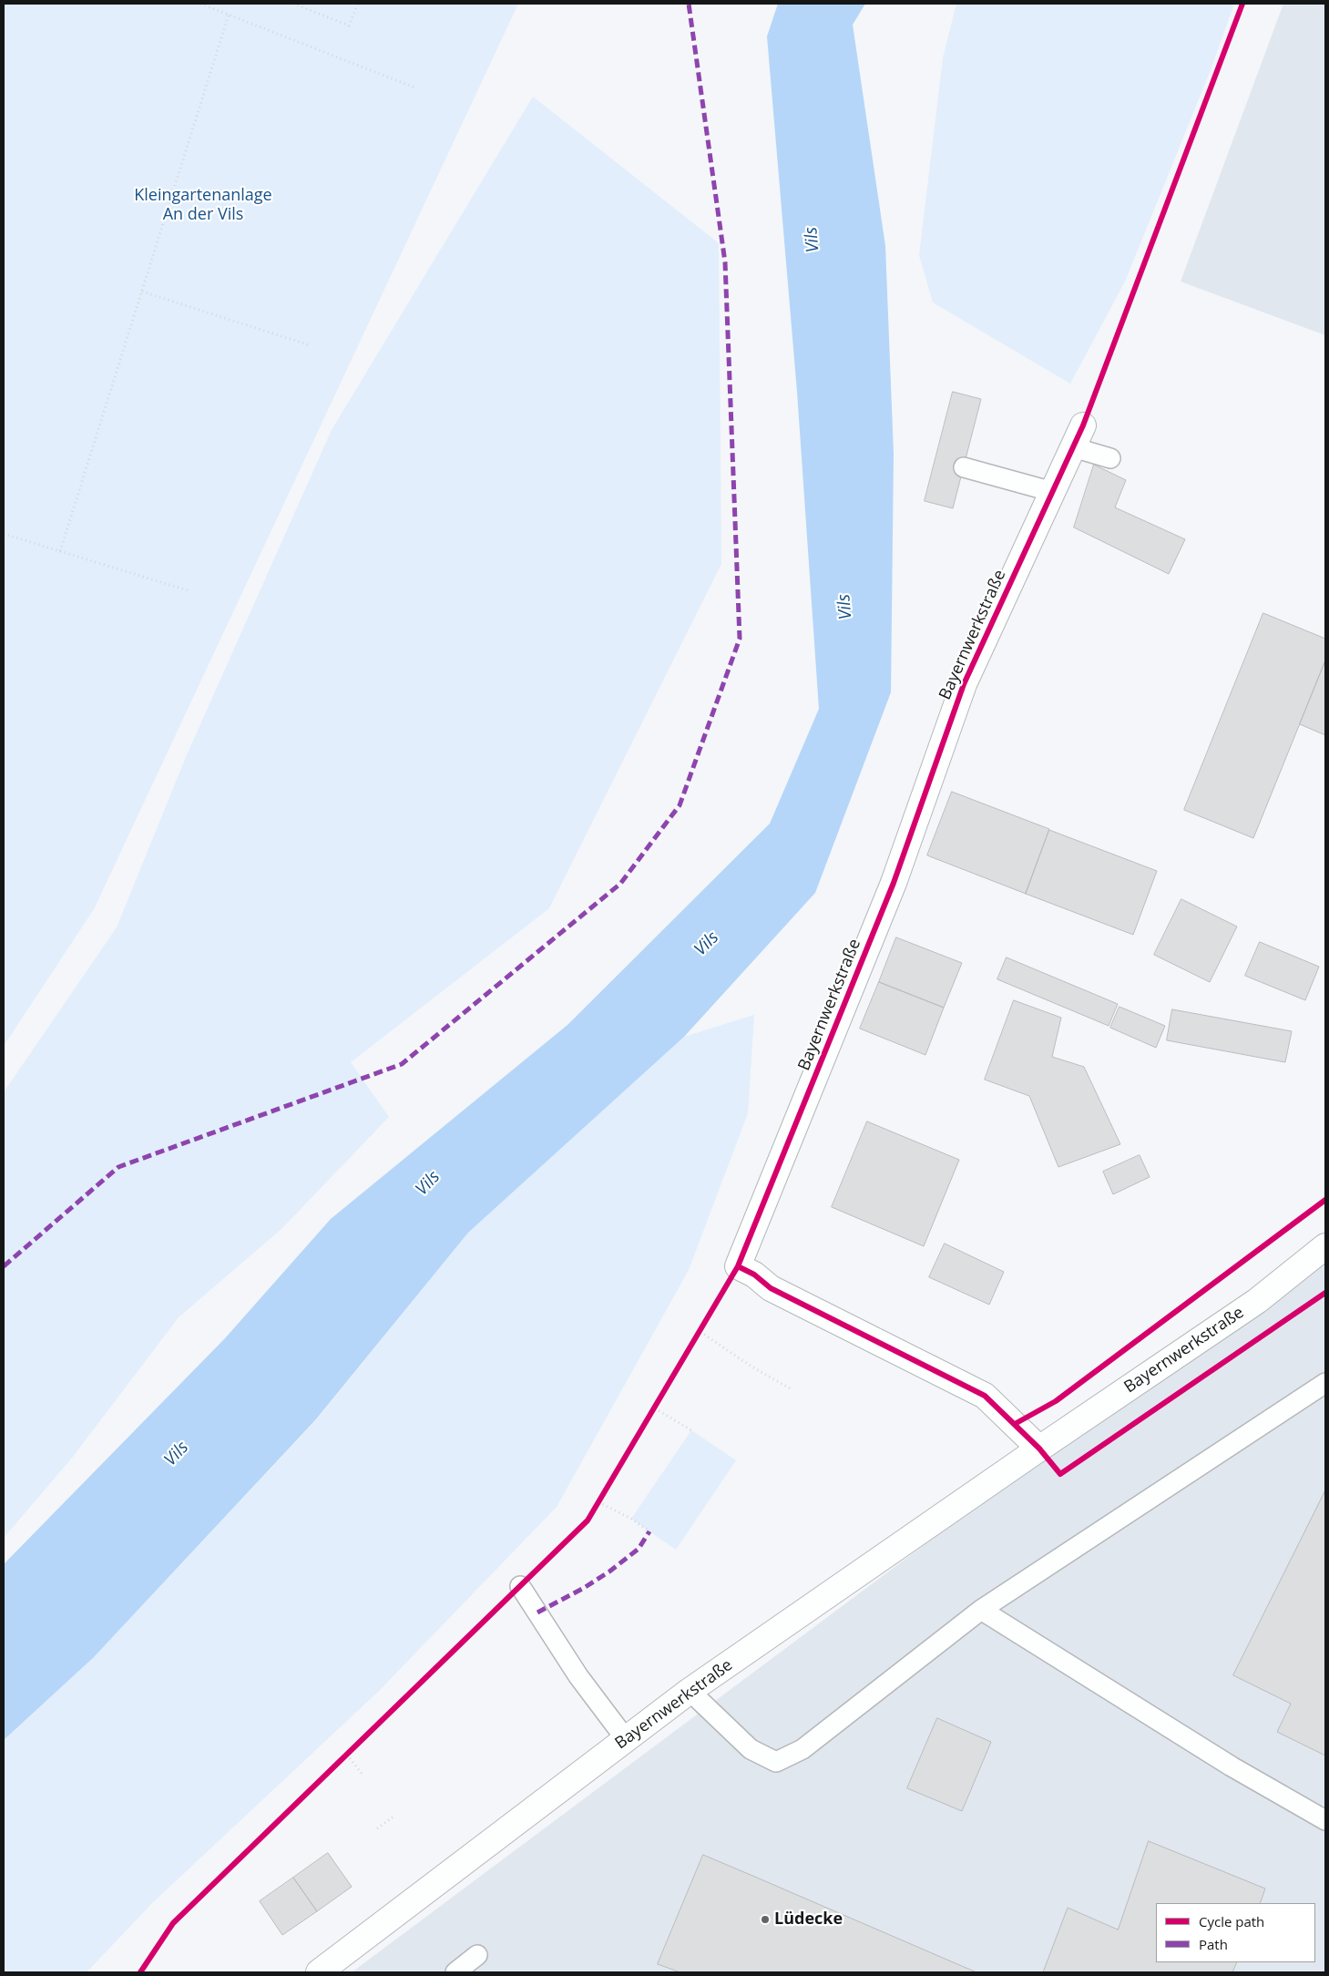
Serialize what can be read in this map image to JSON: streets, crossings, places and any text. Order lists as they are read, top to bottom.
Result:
{
  "streets": {
    "street": ["Bayernwerkstraße"]
  },
  "water": ["Vils"],
  "parks": ["Kleingartenanlage An der Vils"],
  "places": ["Lüdecke"],
  "legend": ["Cycle path", "Path"]
}
